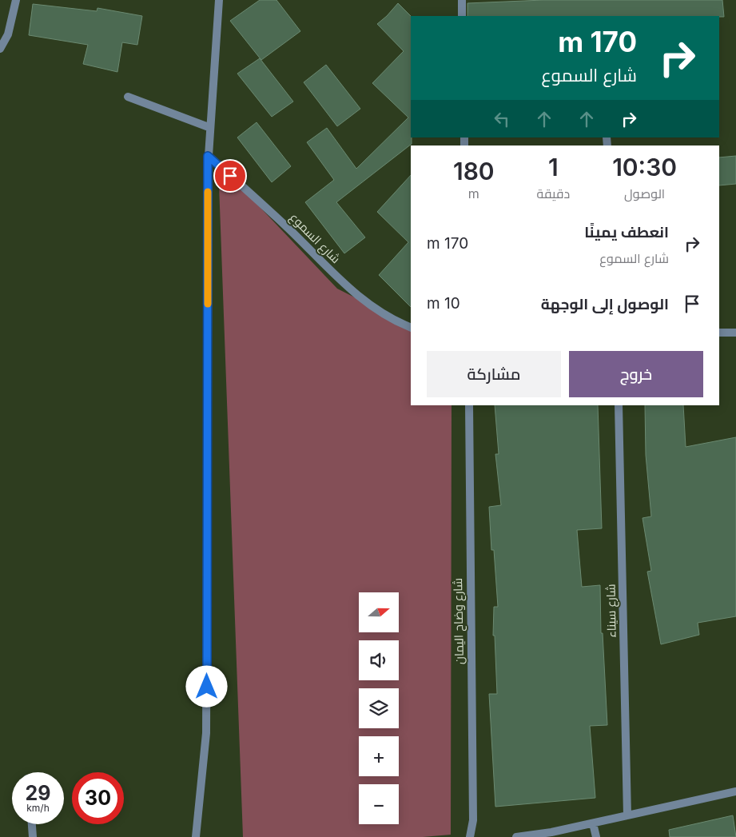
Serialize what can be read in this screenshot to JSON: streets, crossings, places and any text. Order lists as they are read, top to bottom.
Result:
{
  "streets": {
    "street": ["شارع السموع", "شارع سيناء", "شارع وضاح اليمان"]
  },
  "north": "right",
  "page": {
    "turn": ["170 m", "شارع السموع"],
    "eta": [
      "10:30",
      "الوصول",
      "1",
      "دقيقة",
      "180",
      "m"
    ],
    "list": [
      {
        "name": "انعطف يمينًا",
        "note": "شارع السموع",
        "value": "170 m"
      },
      {
        "name": "الوصول إلى الوجهة",
        "value": "10 m"
      }
    ],
    "buttons": ["خروج", "مشاركة"],
    "map_buttons": ["+", "−"],
    "speed": "29 km/h",
    "limit": "30"
  }
}
